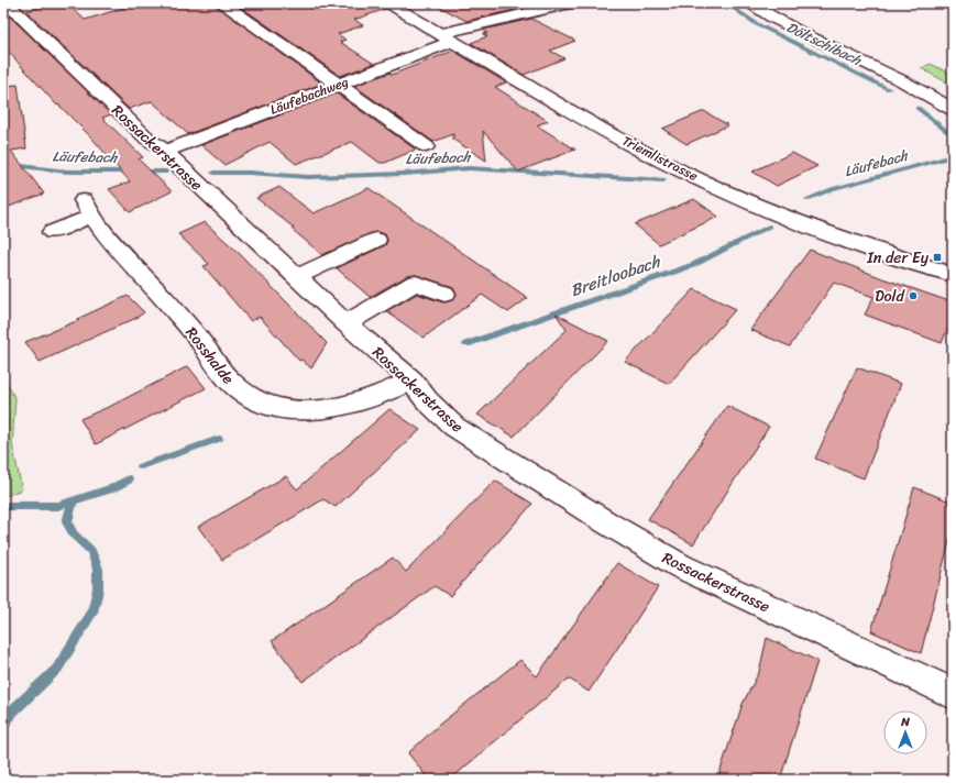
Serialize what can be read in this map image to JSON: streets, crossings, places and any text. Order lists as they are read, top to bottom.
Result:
{
  "streets": {
    "street": [
      "Läufebachweg",
      "Rossackerstrasse",
      "Triemlistrasse",
      "Rosshalde"
    ]
  },
  "crossings": [
    ["Läufebachweg", "Rossackerstrasse"],
    ["Läufebachweg", "Triemlistrasse"],
    ["Rossackerstrasse", "Rosshalde"]
  ],
  "water": ["Döltschibach", "Läufebach", "Breitloobach"],
  "places": {
    "transit": ["In der Ey"],
    "other": ["Dold"]
  },
  "north": "top"
}
